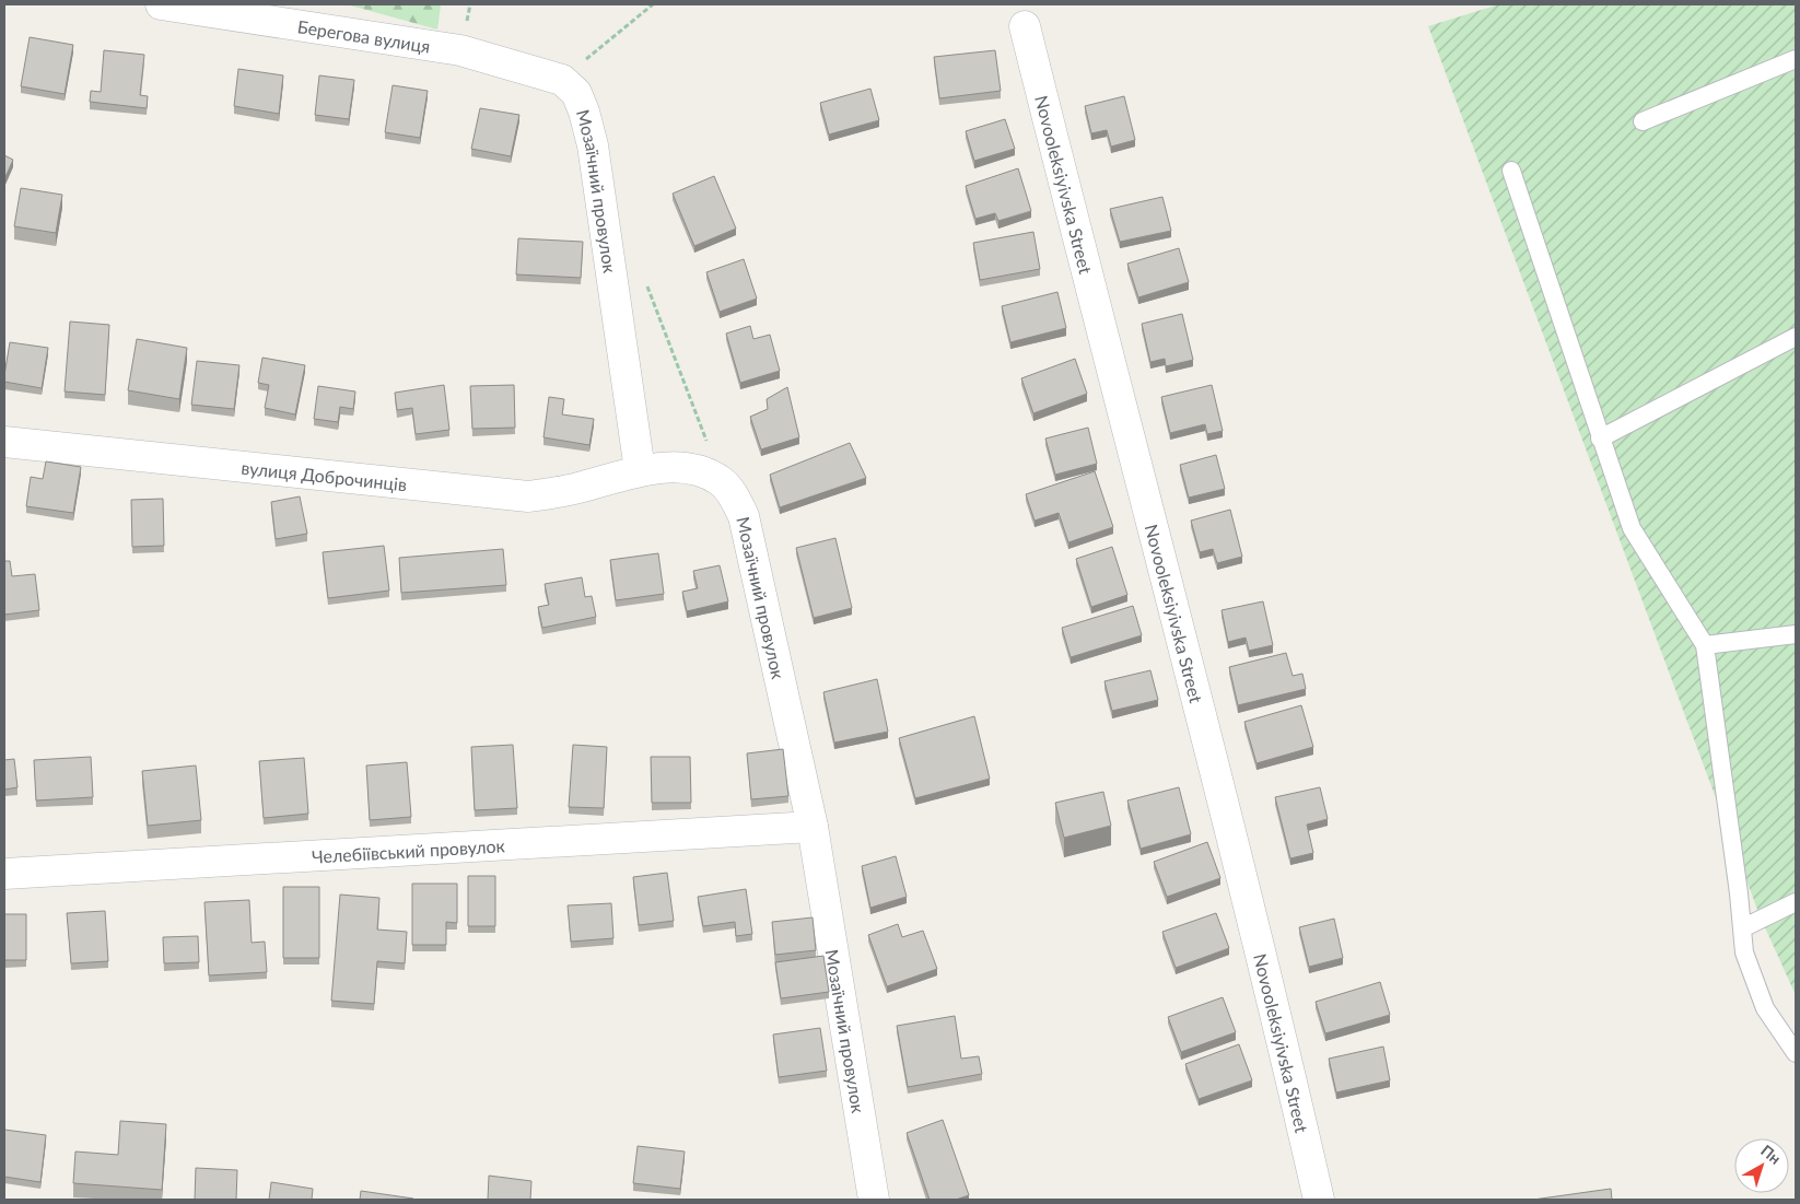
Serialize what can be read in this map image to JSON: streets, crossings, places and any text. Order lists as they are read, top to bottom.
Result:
{
  "streets": {
    "street": [
      "Берегова вулиця",
      "Novooleksiyivska Street",
      "Мозаїчний провулок",
      "вулиця Доброчинців",
      "Челебіївський провулок"
    ]
  },
  "crossings": [
    ["Берегова вулиця", "Мозаїчний провулок"],
    ["Мозаїчний провулок", "вулиця Доброчинців"],
    ["Мозаїчний провулок", "Челебіївський провулок"]
  ],
  "north": "top right"
}
